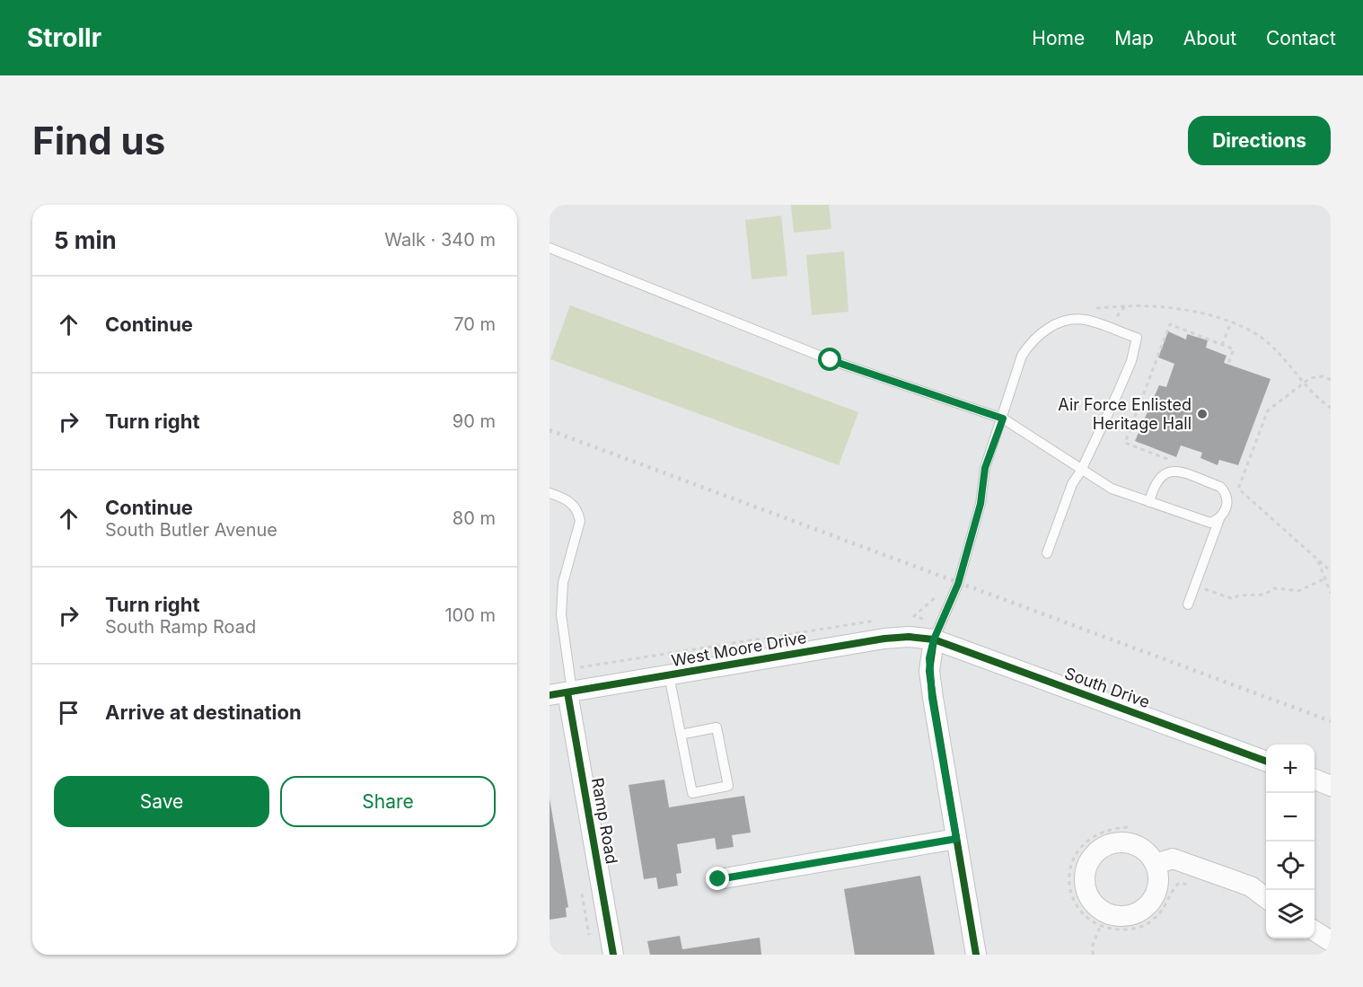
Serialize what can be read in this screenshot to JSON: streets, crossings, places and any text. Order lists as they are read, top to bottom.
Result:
{
  "streets": {
    "street": ["West Moore Drive", "South Drive", "Ramp Road"]
  },
  "crossings": [
    ["West Moore Drive", "South Drive"],
    ["West Moore Drive", "Ramp Road"]
  ],
  "places": ["Air Force Enlisted Heritage Hall"],
  "page": {
    "header": "Strollr",
    "nav": [
      "Home",
      "Map",
      "About",
      "Contact"
    ],
    "buttons": [
      "Directions",
      ["Save", "Share"]
    ],
    "title": "Find us",
    "heading": ["5 min", "Walk · 340 m"],
    "list": [
      ["Continue", "70 m"],
      ["Turn right", "90 m"],
      ["Continue", "South Butler Avenue", "80 m"],
      ["Turn right", "South Ramp Road", "100 m"],
      "Arrive at destination"
    ],
    "map_buttons": ["+", "−"]
  }
}
